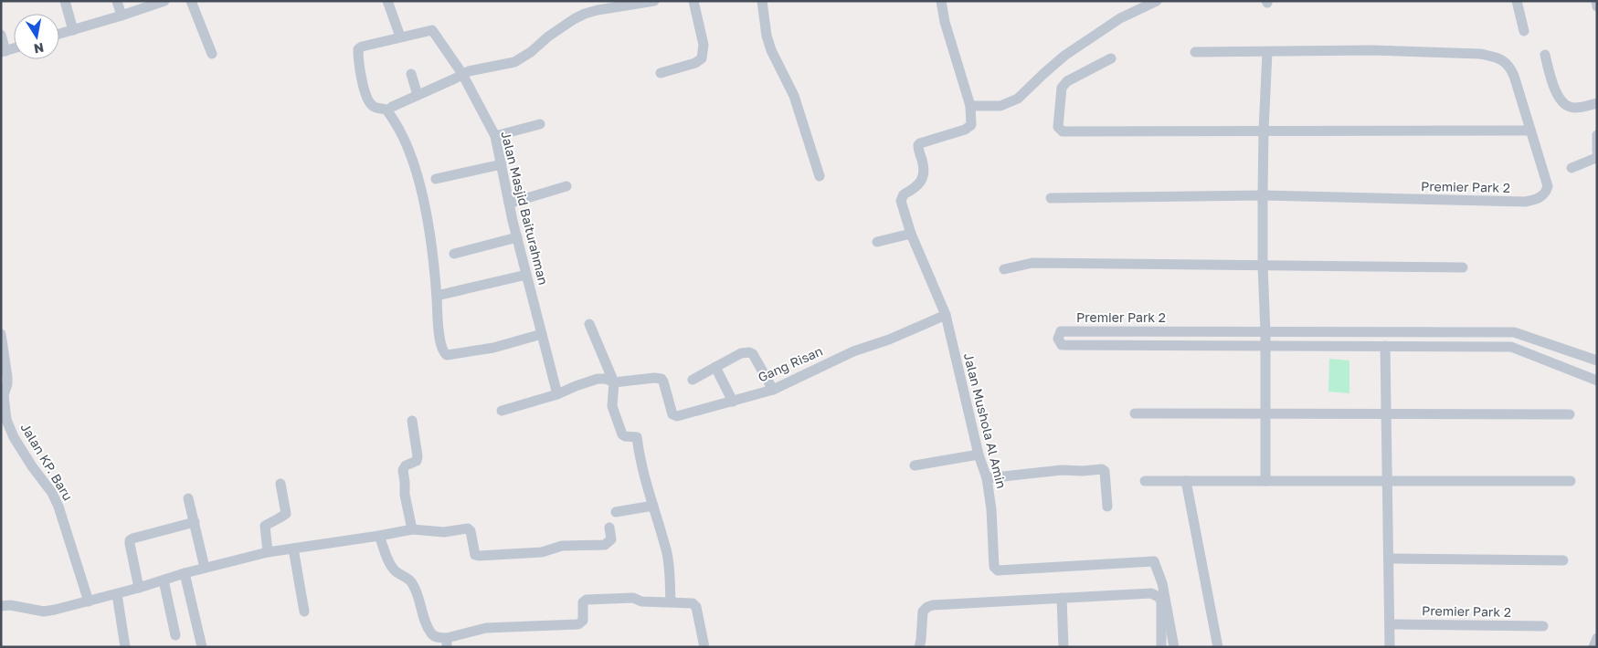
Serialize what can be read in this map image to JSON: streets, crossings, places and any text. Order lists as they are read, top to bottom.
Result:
{
  "streets": {
    "street": [
      "Premier Park 2",
      "Jalan Masjid Baiturahman",
      "Gang Risan",
      "Jalan Mushola Al Amin",
      "Jalan KP. Baru"
    ]
  },
  "crossings": [
    ["Gang Risan", "Jalan Mushola Al Amin"]
  ],
  "north": "bottom"
}
